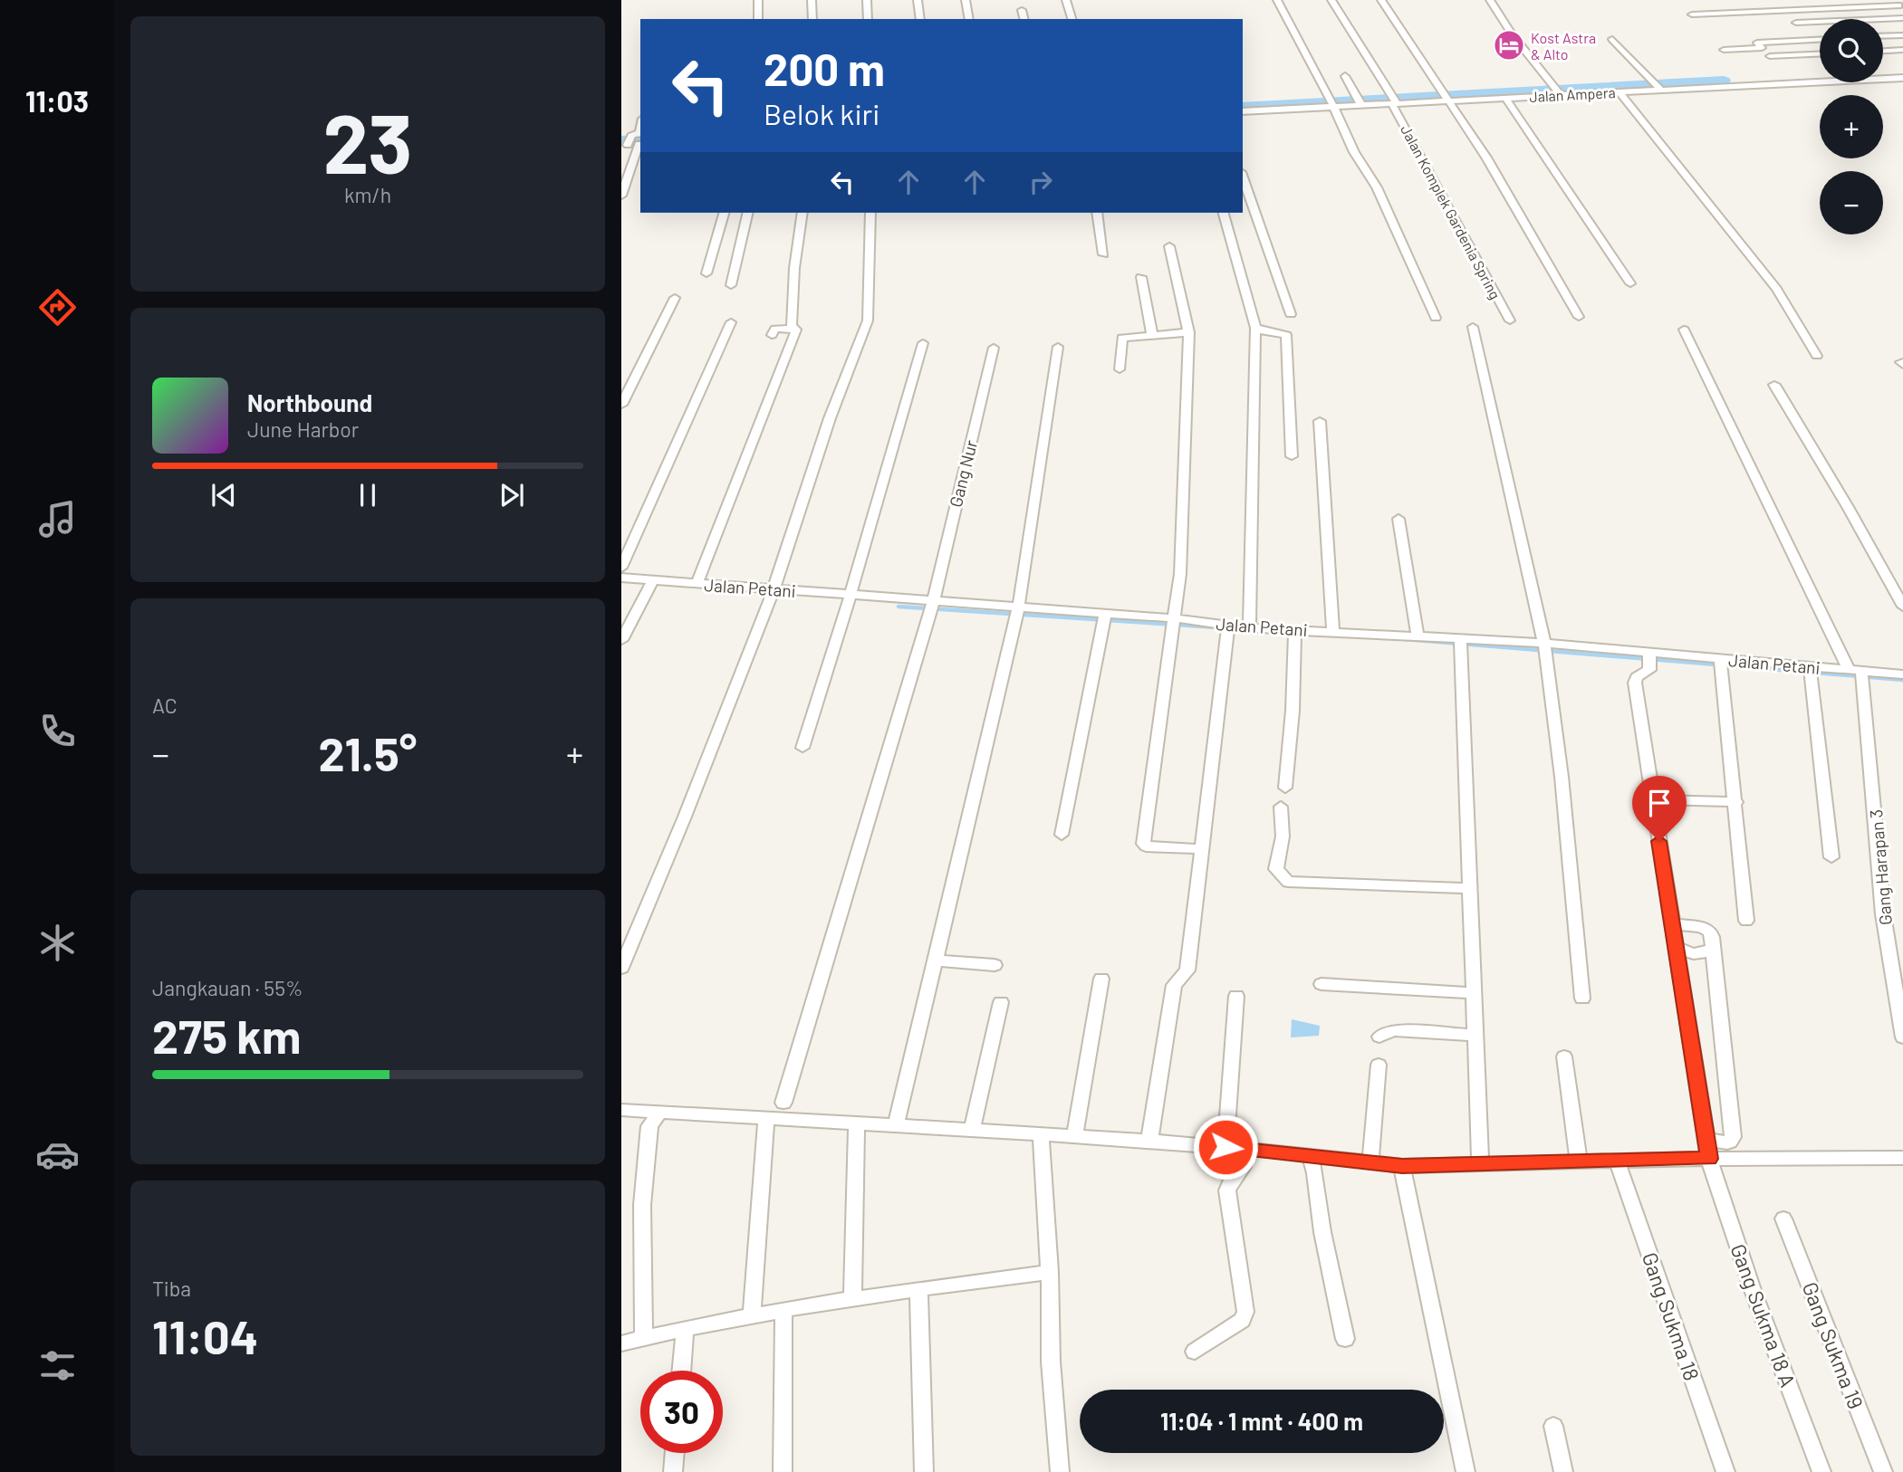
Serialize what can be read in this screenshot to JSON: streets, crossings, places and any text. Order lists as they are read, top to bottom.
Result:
{
  "streets": {
    "street": [
      "Jalan Ampera",
      "Jalan Komplek Gardenia Spring",
      "Gang Nur",
      "Jalan Petani",
      "Gang Harapan 3",
      "Gang Sukma 18 A",
      "Gang Sukma 18",
      "Gang Sukma 19"
    ]
  },
  "crossings": [
    ["Jalan Ampera", "Jalan Komplek Gardenia Spring"],
    ["Gang Nur", "Jalan Petani"],
    ["Jalan Petani", "Gang Harapan 3"],
    ["Jalan Petani", "Gang Sukma 18 A"]
  ],
  "places": {
    "hotel": ["Kost Astra & Alto"]
  },
  "page": {
    "tabs": "11:03",
    "tile": [
      ["23", "km/h"],
      "AC",
      ["Jangkauan · 55%", "275 km"],
      ["Tiba", "11:04"]
    ],
    "map_buttons": ["+", "−"],
    "turn": ["200 m", "Belok kiri"],
    "song": ["Northbound", "June Harbor"],
    "heat": ["−", "21.5°", "+"],
    "limit": "30",
    "trip": "11:04 · 1 mnt · 400 m"
  }
}
